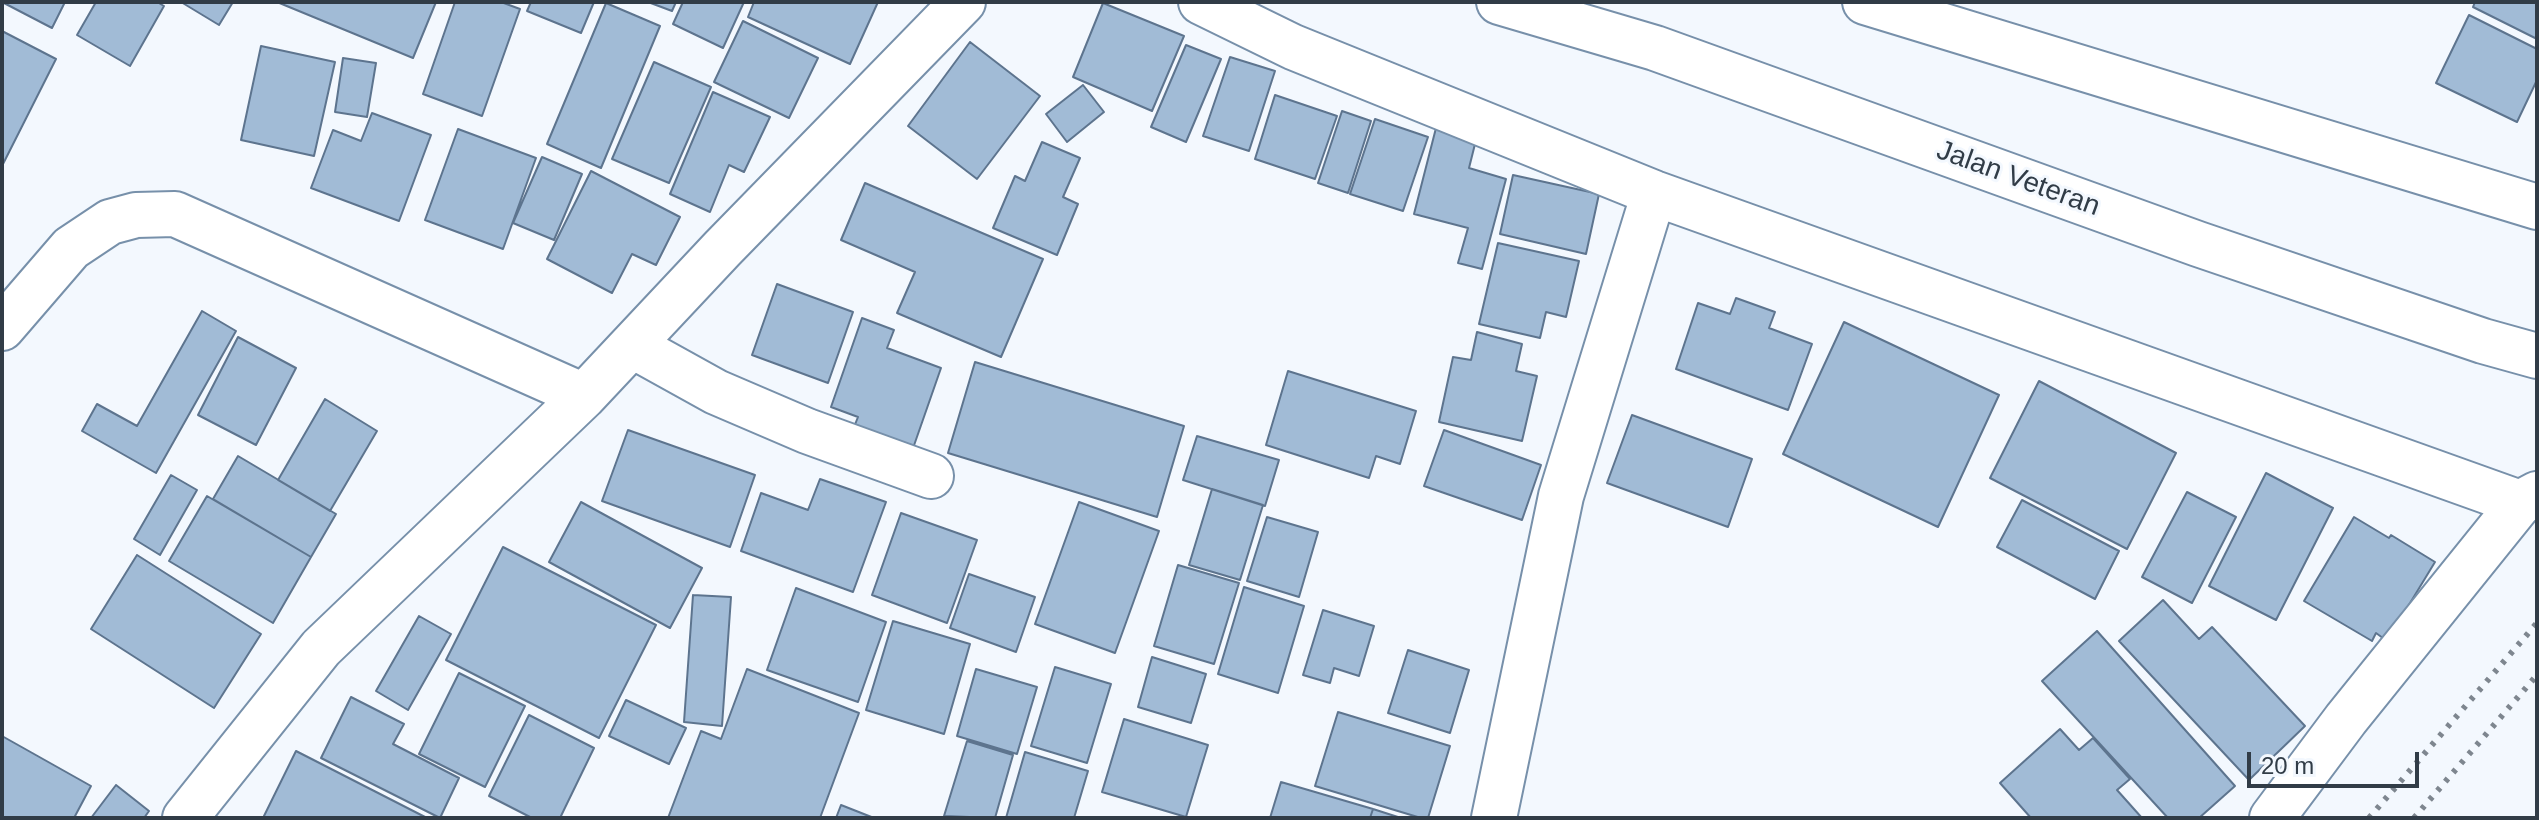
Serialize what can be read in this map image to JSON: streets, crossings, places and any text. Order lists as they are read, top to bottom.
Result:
{
  "streets": {
    "main road": ["Jalan Veteran"]
  },
  "scale_bar": "20 m"
}
